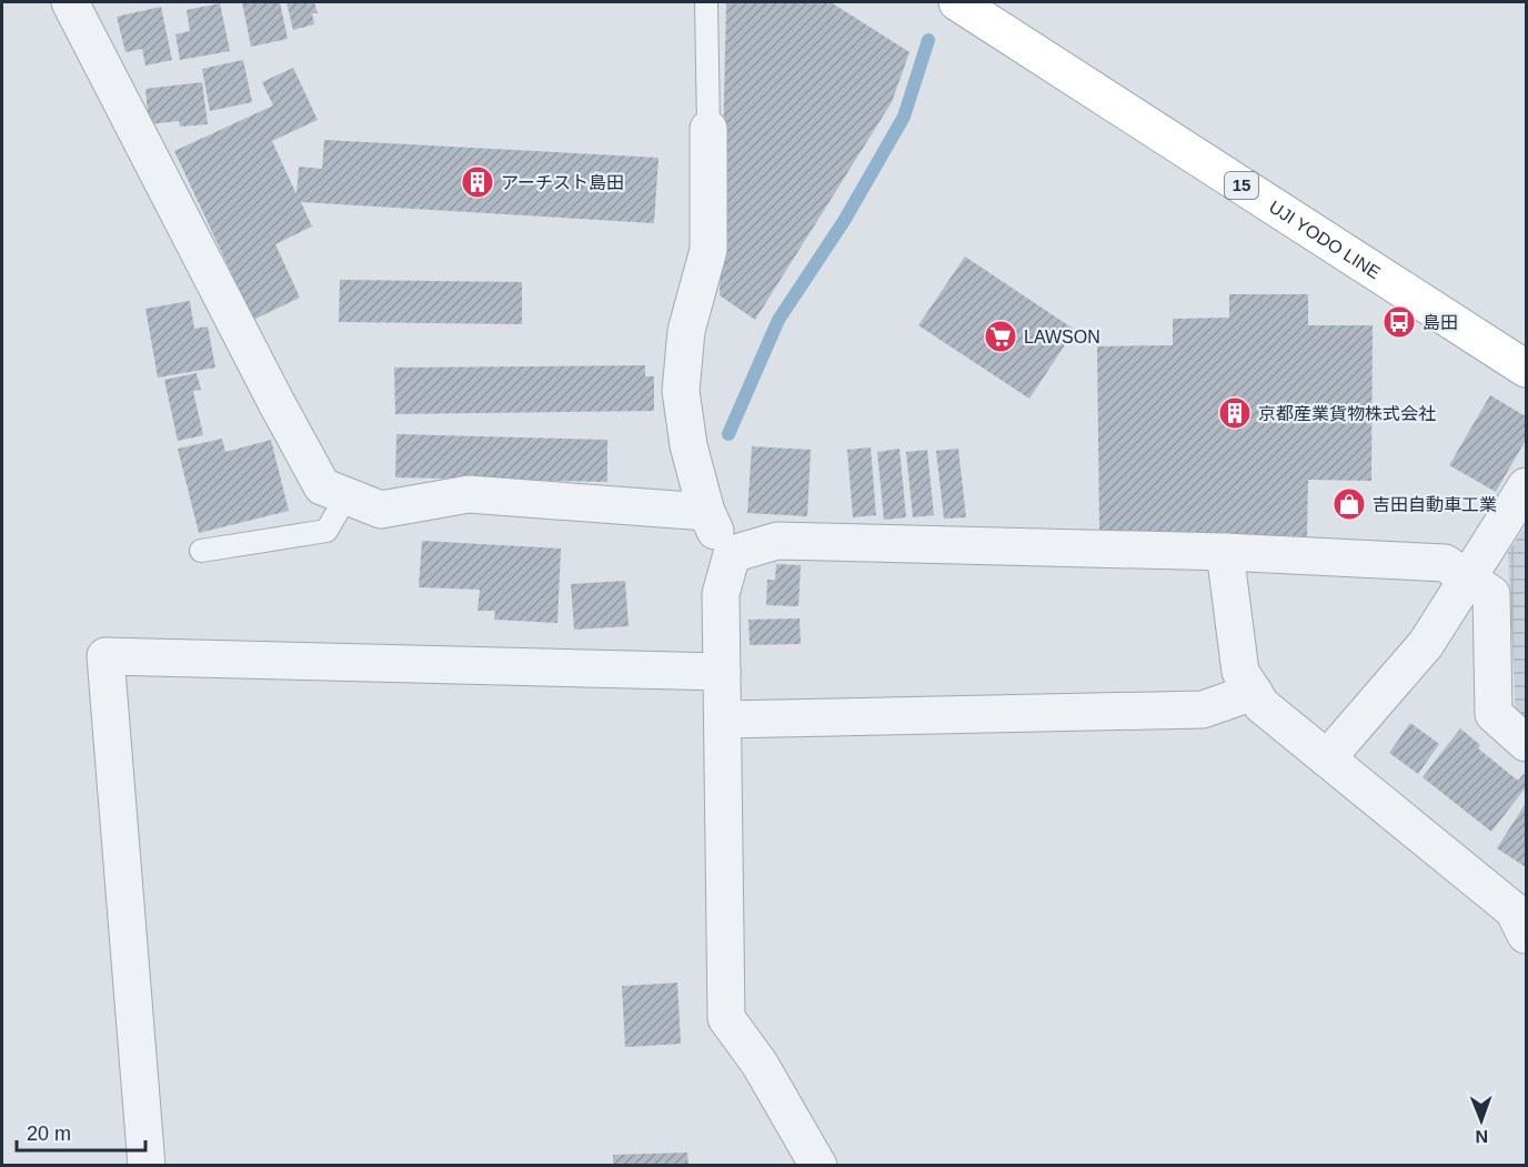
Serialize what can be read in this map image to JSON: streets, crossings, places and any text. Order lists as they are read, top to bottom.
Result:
{
  "streets": {
    "main road": ["15", "UJI YODO LINE"]
  },
  "places": {
    "building": ["アーチスト島田", "京都産業貨物株式会社"],
    "bus stop": ["島田"],
    "supermarket": ["LAWSON"],
    "shop": ["吉田自動車工業"]
  },
  "scale_bar": "20 m",
  "north": "bottom"
}
